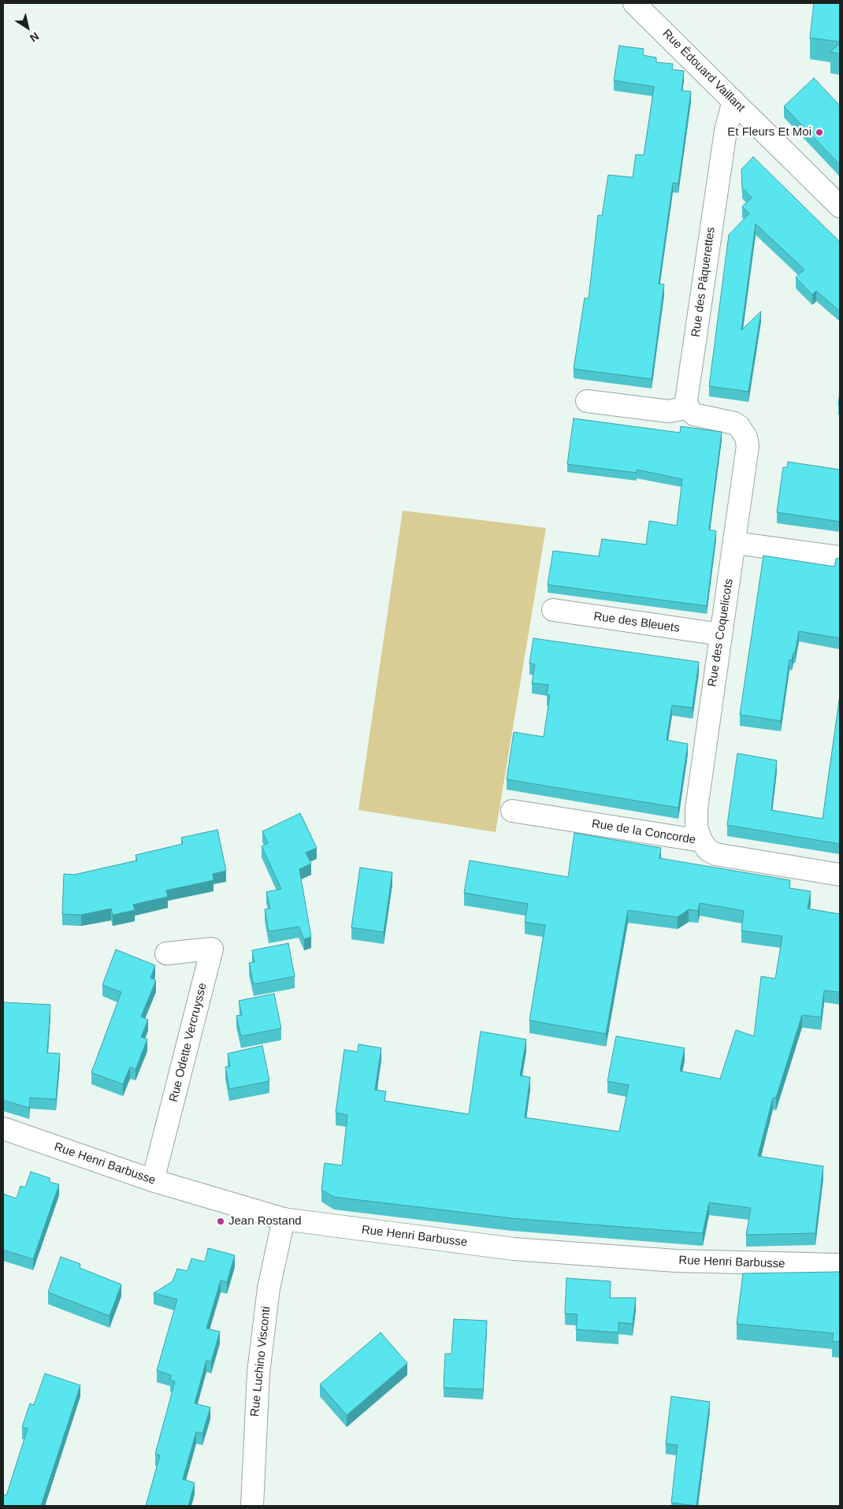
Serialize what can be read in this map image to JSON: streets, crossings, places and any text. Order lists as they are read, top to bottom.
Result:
{
  "streets": {
    "street": [
      "Rue Édouard Vaillant",
      "Rue des Pâquerettes",
      "Rue des Bleuets",
      "Rue des Coquelicots",
      "Rue de la Concorde",
      "Rue Odette Vercruysse",
      "Rue Henri Barbusse",
      "Rue Luchino Visconti"
    ]
  },
  "crossings": [
    ["Rue Édouard Vaillant", "Rue des Pâquerettes"],
    ["Rue des Pâquerettes", "Rue des Coquelicots"],
    ["Rue des Bleuets", "Rue des Coquelicots"],
    ["Rue des Coquelicots", "Rue de la Concorde"],
    ["Rue Odette Vercruysse", "Rue Henri Barbusse"],
    ["Rue Henri Barbusse", "Rue Luchino Visconti"]
  ],
  "places": ["Et Fleurs Et Moi", "Jean Rostand"],
  "north": "bottom right"
}
